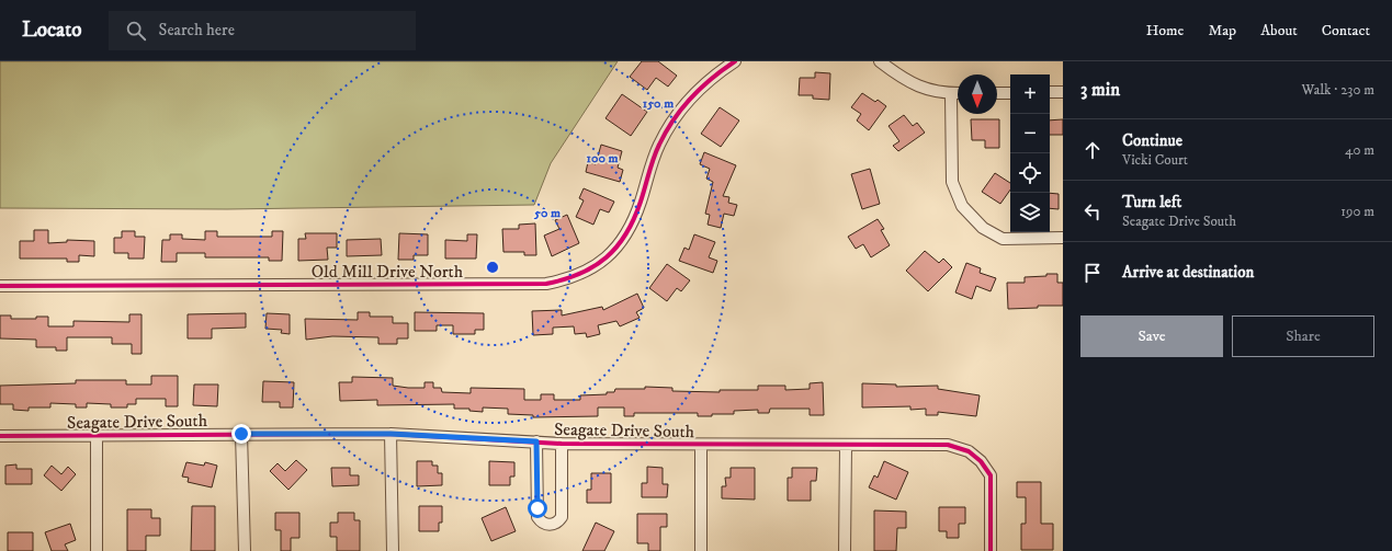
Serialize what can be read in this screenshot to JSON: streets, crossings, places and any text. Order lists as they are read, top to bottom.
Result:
{
  "streets": {
    "street": ["Old Mill Drive North", "Seagate Drive South"]
  },
  "north": "bottom",
  "page": {
    "header": "Locato",
    "search": "Search here",
    "nav": [
      "Home",
      "Map",
      "About",
      "Contact"
    ],
    "heading": ["3 min", "Walk · 230 m"],
    "map_buttons": ["+", "−"],
    "list": [
      ["Continue", "Vicki Court", "40 m"],
      ["Turn left", "Seagate Drive South", "190 m"],
      "Arrive at destination"
    ],
    "buttons": ["Save", "Share"]
  },
  "rings": ["150 m", "100 m", "50 m"]
}
